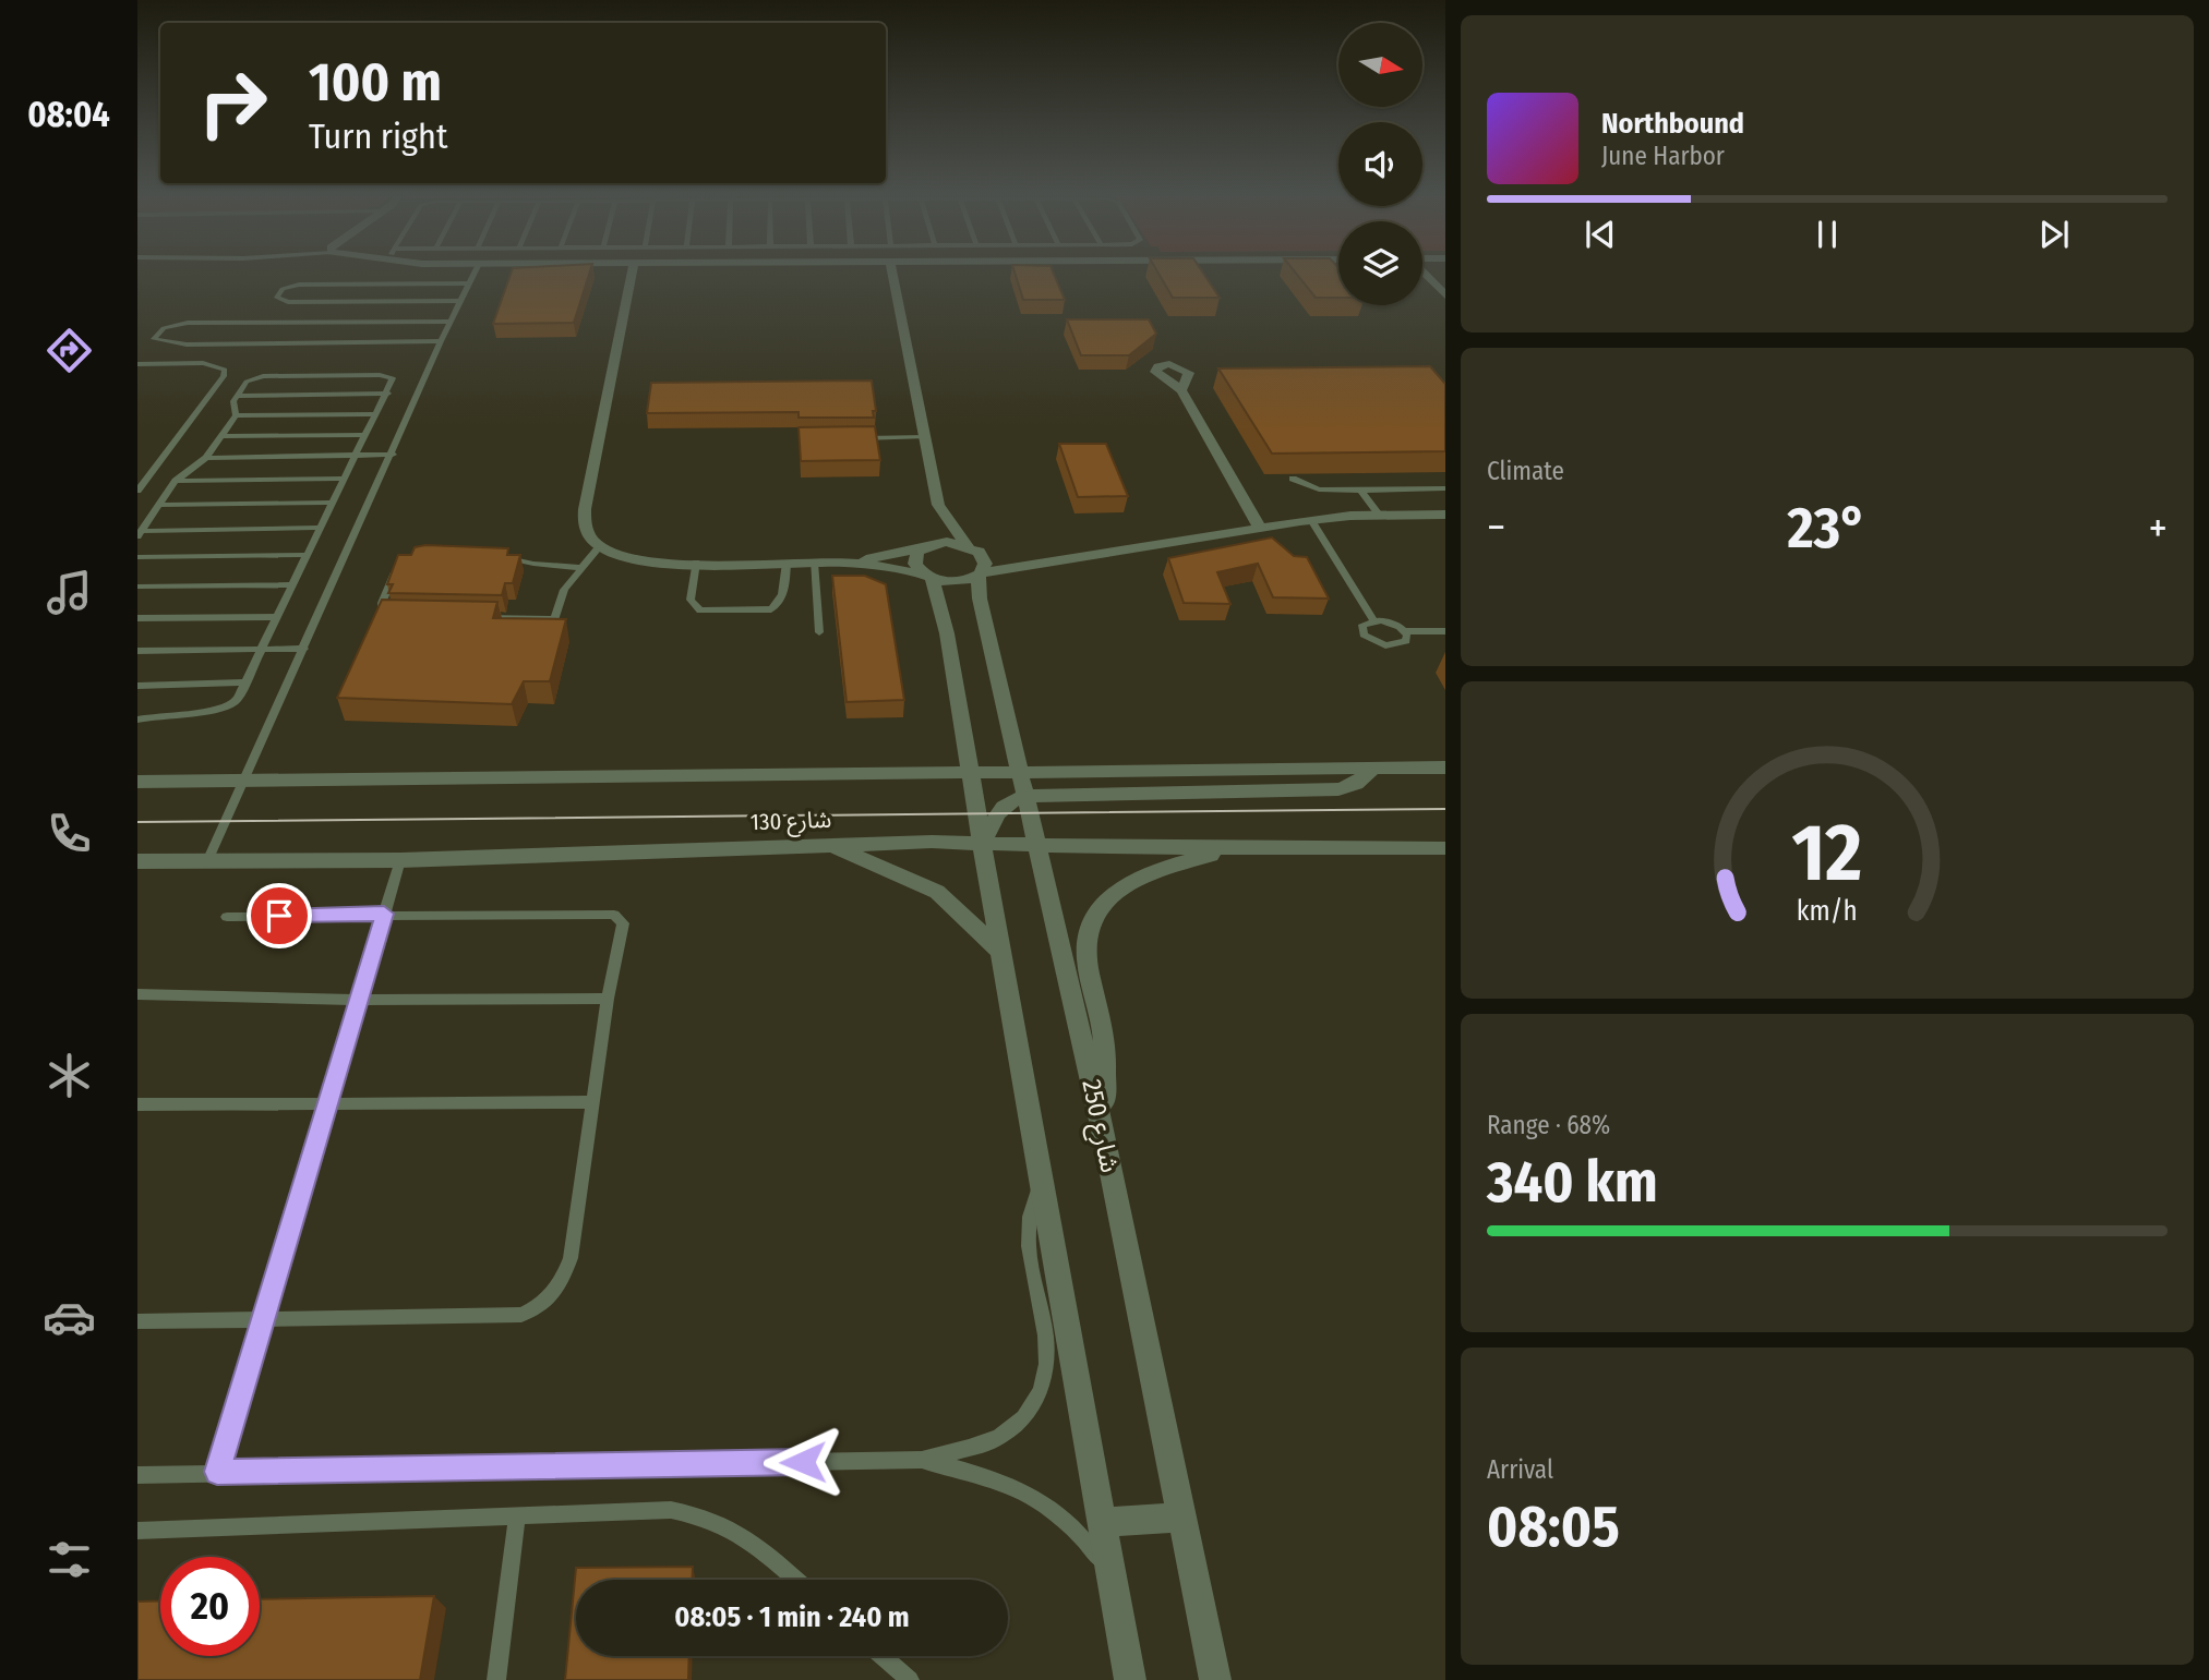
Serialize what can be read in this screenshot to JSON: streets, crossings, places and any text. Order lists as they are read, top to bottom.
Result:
{
  "streets": {
    "street": ["شارع 130", "شارع 250"]
  },
  "crossings": [
    ["شارع 130", "شارع 250"]
  ],
  "north": "right",
  "page": {
    "tabs": "08:04",
    "turn": ["100 m", "Turn right"],
    "song": ["Northbound", "June Harbor"],
    "tile": [
      "Climate",
      ["Range · 68%", "340 km"],
      ["Arrival", "08:05"]
    ],
    "heat": ["−", "23°", "+"],
    "limit": "20",
    "trip": "08:05 · 1 min · 240 m",
    "gauge": ["12", "km/h"]
  }
}
